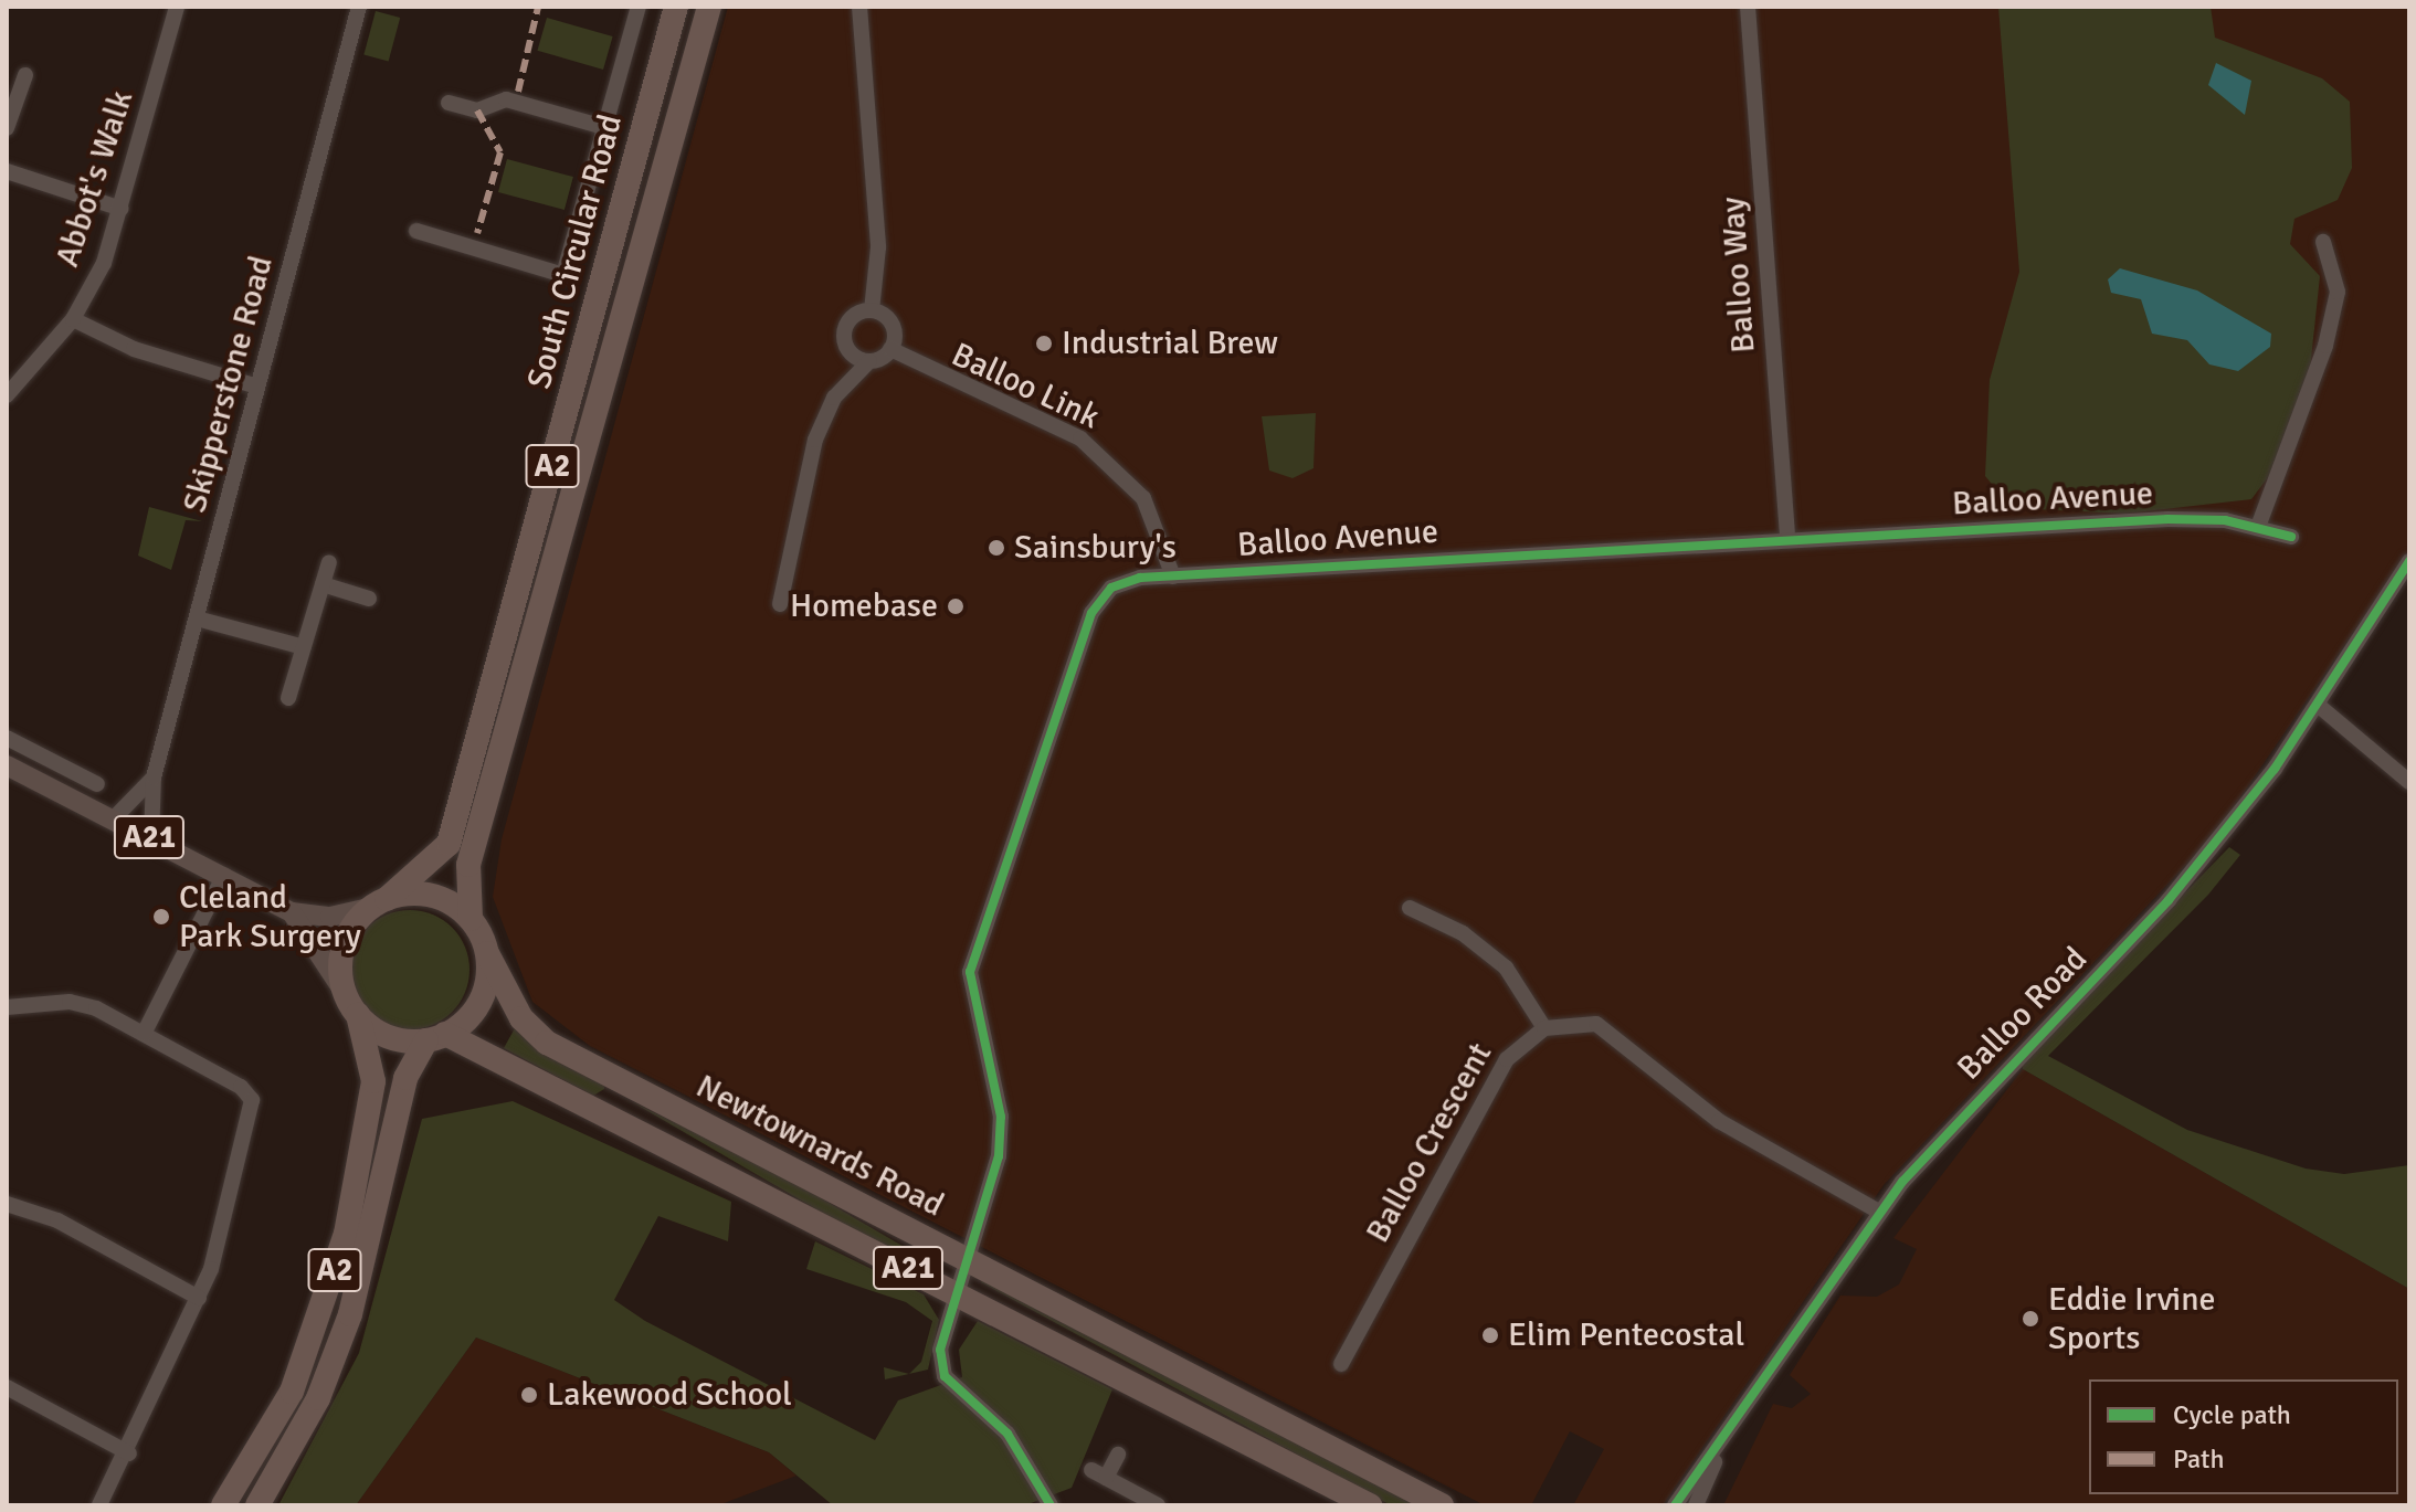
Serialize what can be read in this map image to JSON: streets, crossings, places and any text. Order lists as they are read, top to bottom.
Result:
{
  "streets": {
    "highway": [
      "South Circular Road",
      "A2",
      "A21",
      "Newtownards Road"
    ],
    "street": [
      "Abbot's Walk",
      "Balloo Way",
      "Skipperstone Road",
      "Balloo Link",
      "Balloo Avenue",
      "Balloo Road",
      "Balloo Crescent"
    ]
  },
  "crossings": [
    ["South Circular Road", "A2"],
    ["South Circular Road", "A21"],
    ["South Circular Road", "Newtownards Road"],
    ["Balloo Way", "Balloo Avenue"],
    ["Skipperstone Road", "A21"],
    ["Balloo Link", "Balloo Avenue"],
    ["A2", "A21"],
    ["A2", "Newtownards Road"],
    ["Balloo Avenue", "Newtownards Road"],
    ["A21", "Newtownards Road"]
  ],
  "places": [
    "Industrial Brew",
    "Sainsbury's",
    "Homebase",
    "Cleland Park Surgery",
    "Eddie Irvine Sports",
    "Elim Pentecostal",
    "Lakewood School"
  ],
  "legend": ["Cycle path", "Path"]
}
